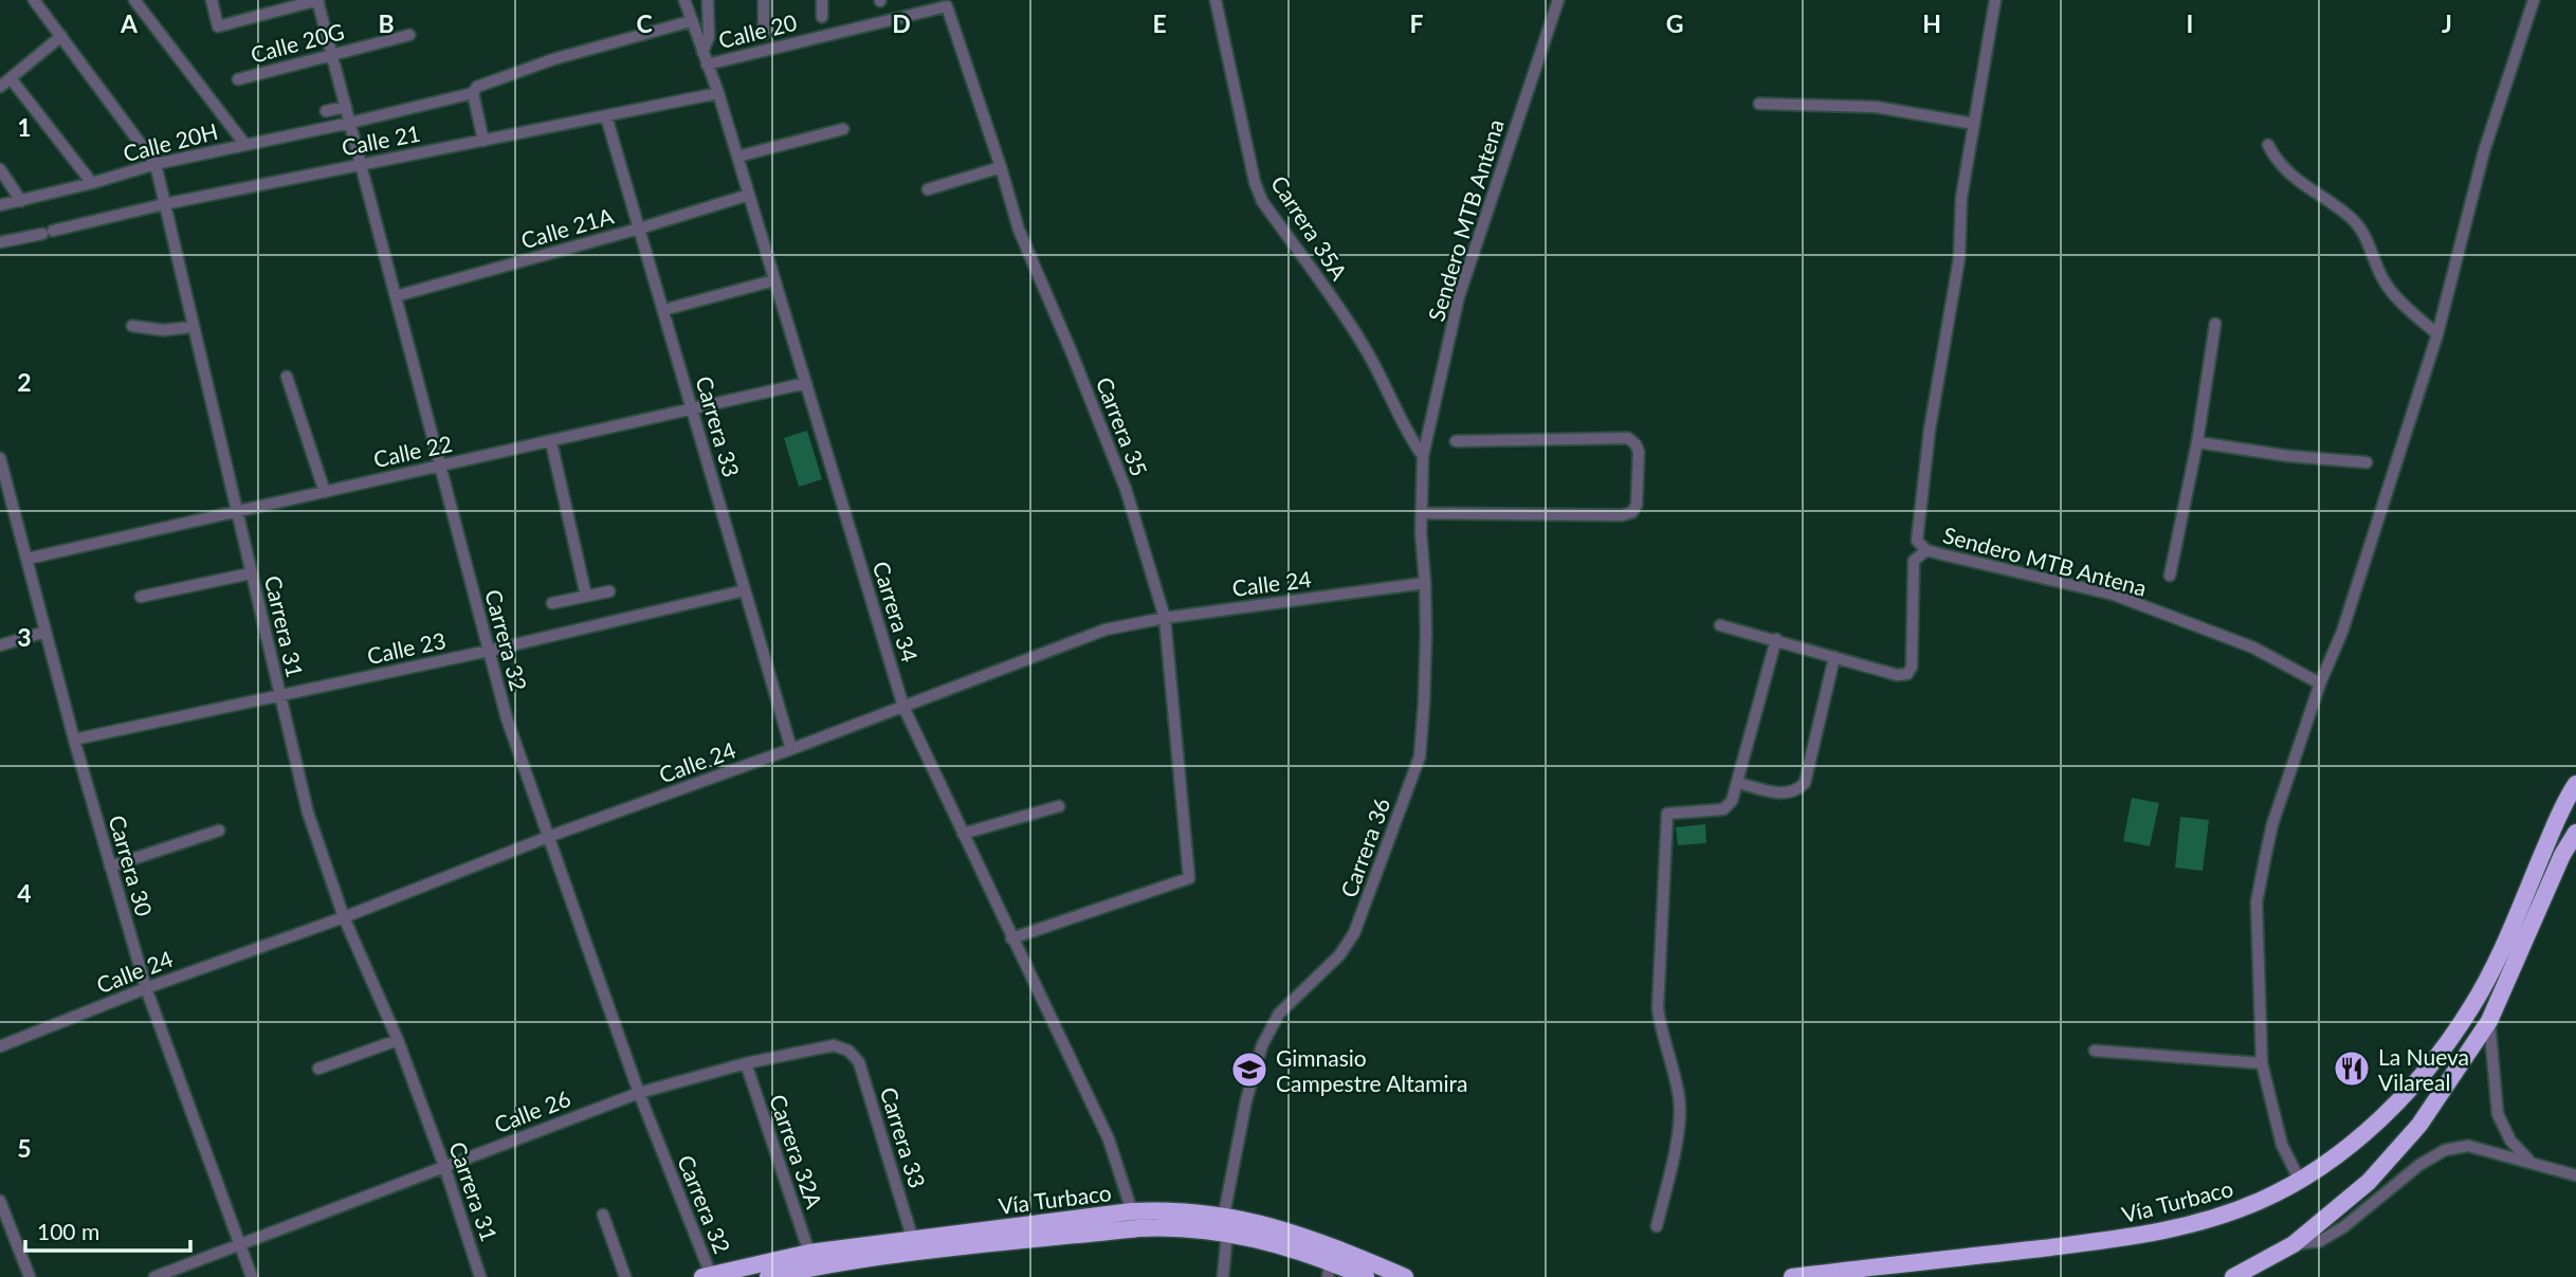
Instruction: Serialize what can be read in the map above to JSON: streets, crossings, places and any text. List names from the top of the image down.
{
  "streets": {
    "highway": ["Vía Turbaco"],
    "street": [
      "Calle 20",
      "Calle 20G",
      "Calle 21",
      "Calle 20H",
      "Sendero MTB Antena",
      "Calle 21A",
      "Carrera 35A",
      "Carrera 33",
      "Carrera 35",
      "Calle 22",
      "Calle 24",
      "Carrera 34",
      "Carrera 31",
      "Carrera 32",
      "Calle 23",
      "Carrera 36",
      "Carrera 30",
      "Calle 26",
      "Carrera 32A"
    ]
  },
  "crossings": [
    ["Calle 20", "Carrera 35"],
    ["Calle 20", "Carrera 34"],
    ["Calle 20G", "Carrera 32"],
    ["Calle 21", "Carrera 33"],
    ["Calle 21", "Carrera 34"],
    ["Calle 21", "Carrera 31"],
    ["Calle 21", "Carrera 32"],
    ["Calle 20H", "Carrera 34"],
    ["Calle 20H", "Carrera 31"],
    ["Calle 20H", "Carrera 32"],
    ["Sendero MTB Antena", "Carrera 35A"],
    ["Sendero MTB Antena", "Carrera 36"],
    ["Calle 21A", "Carrera 33"],
    ["Calle 21A", "Carrera 34"],
    ["Calle 21A", "Carrera 32"],
    ["Carrera 35A", "Carrera 36"],
    ["Carrera 33", "Calle 22"],
    ["Carrera 33", "Calle 24"],
    ["Carrera 33", "Calle 23"],
    ["Carrera 33", "Calle 26"],
    ["Carrera 33", "Vía Turbaco"],
    ["Carrera 35", "Calle 24"],
    ["Carrera 35", "Carrera 34"],
    ["Calle 22", "Carrera 34"],
    ["Calle 22", "Carrera 31"],
    ["Calle 22", "Carrera 32"],
    ["Calle 22", "Carrera 30"],
    ["Calle 24", "Carrera 34"],
    ["Calle 24", "Carrera 31"],
    ["Calle 24", "Carrera 32"],
    ["Calle 24", "Carrera 36"],
    ["Calle 24", "Carrera 30"],
    ["Carrera 34", "Vía Turbaco"],
    ["Carrera 31", "Calle 23"],
    ["Carrera 31", "Calle 26"],
    ["Carrera 32", "Calle 23"],
    ["Carrera 32", "Calle 26"],
    ["Carrera 32", "Vía Turbaco"],
    ["Calle 23", "Carrera 30"],
    ["Carrera 36", "Vía Turbaco"],
    ["Carrera 30", "Calle 26"],
    ["Calle 26", "Carrera 32A"],
    ["Carrera 32A", "Vía Turbaco"]
  ],
  "places": {
    "restaurant": ["La Nueva Vilareal"],
    "school or university": ["Gimnasio Campestre Altamira"]
  },
  "scale_bar": "100 m",
  "grid": {
    "columns": [
      "A",
      "B",
      "C",
      "D",
      "E",
      "F",
      "G",
      "H",
      "I",
      "J"
    ],
    "rows": [
      "1",
      "2",
      "3",
      "4",
      "5"
    ]
  }
}
